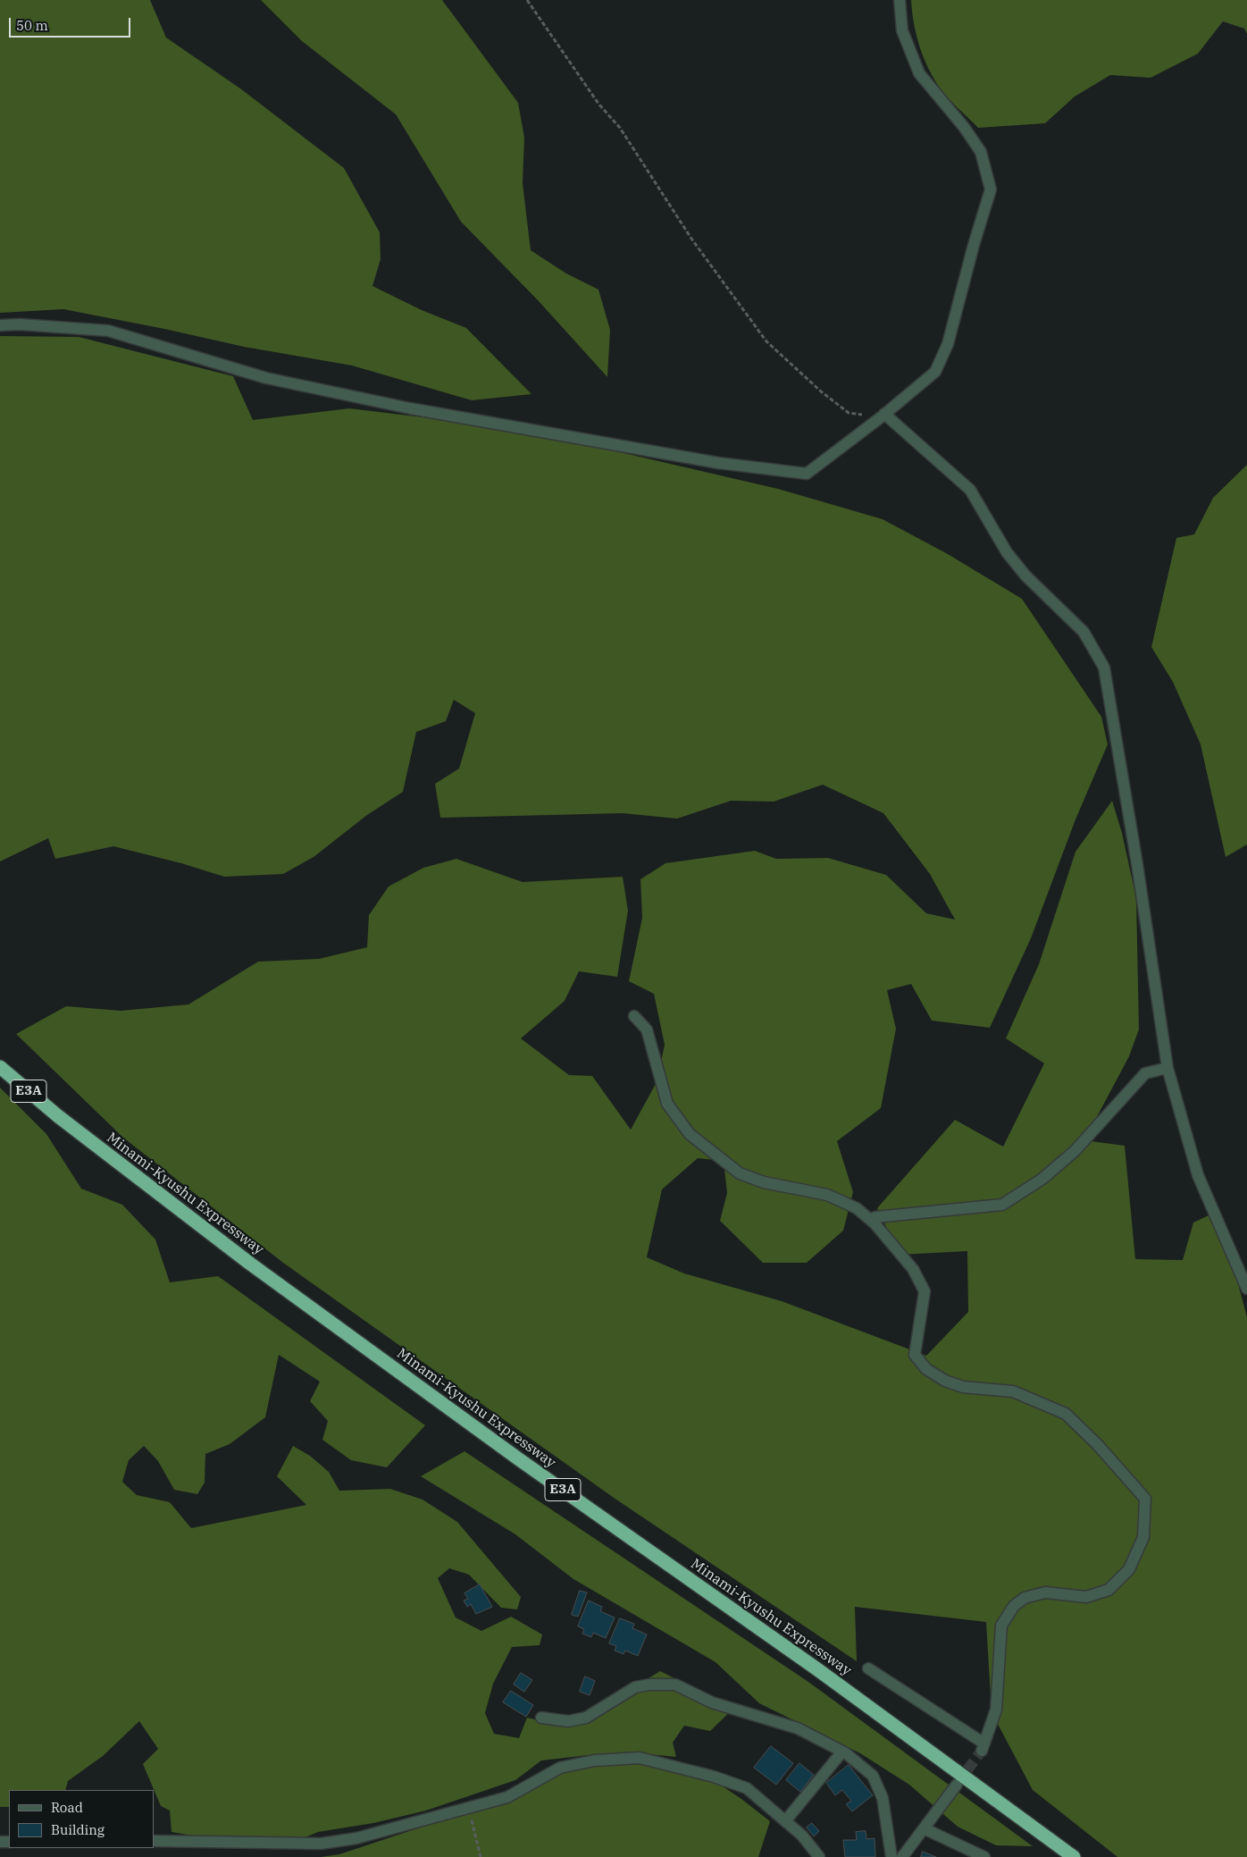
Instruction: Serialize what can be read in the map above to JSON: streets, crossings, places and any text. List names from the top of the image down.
{
  "streets": {
    "highway": ["E3A", "Minami-Kyushu Expressway"]
  },
  "legend": ["Road", "Building"],
  "scale_bar": "50 m"
}
